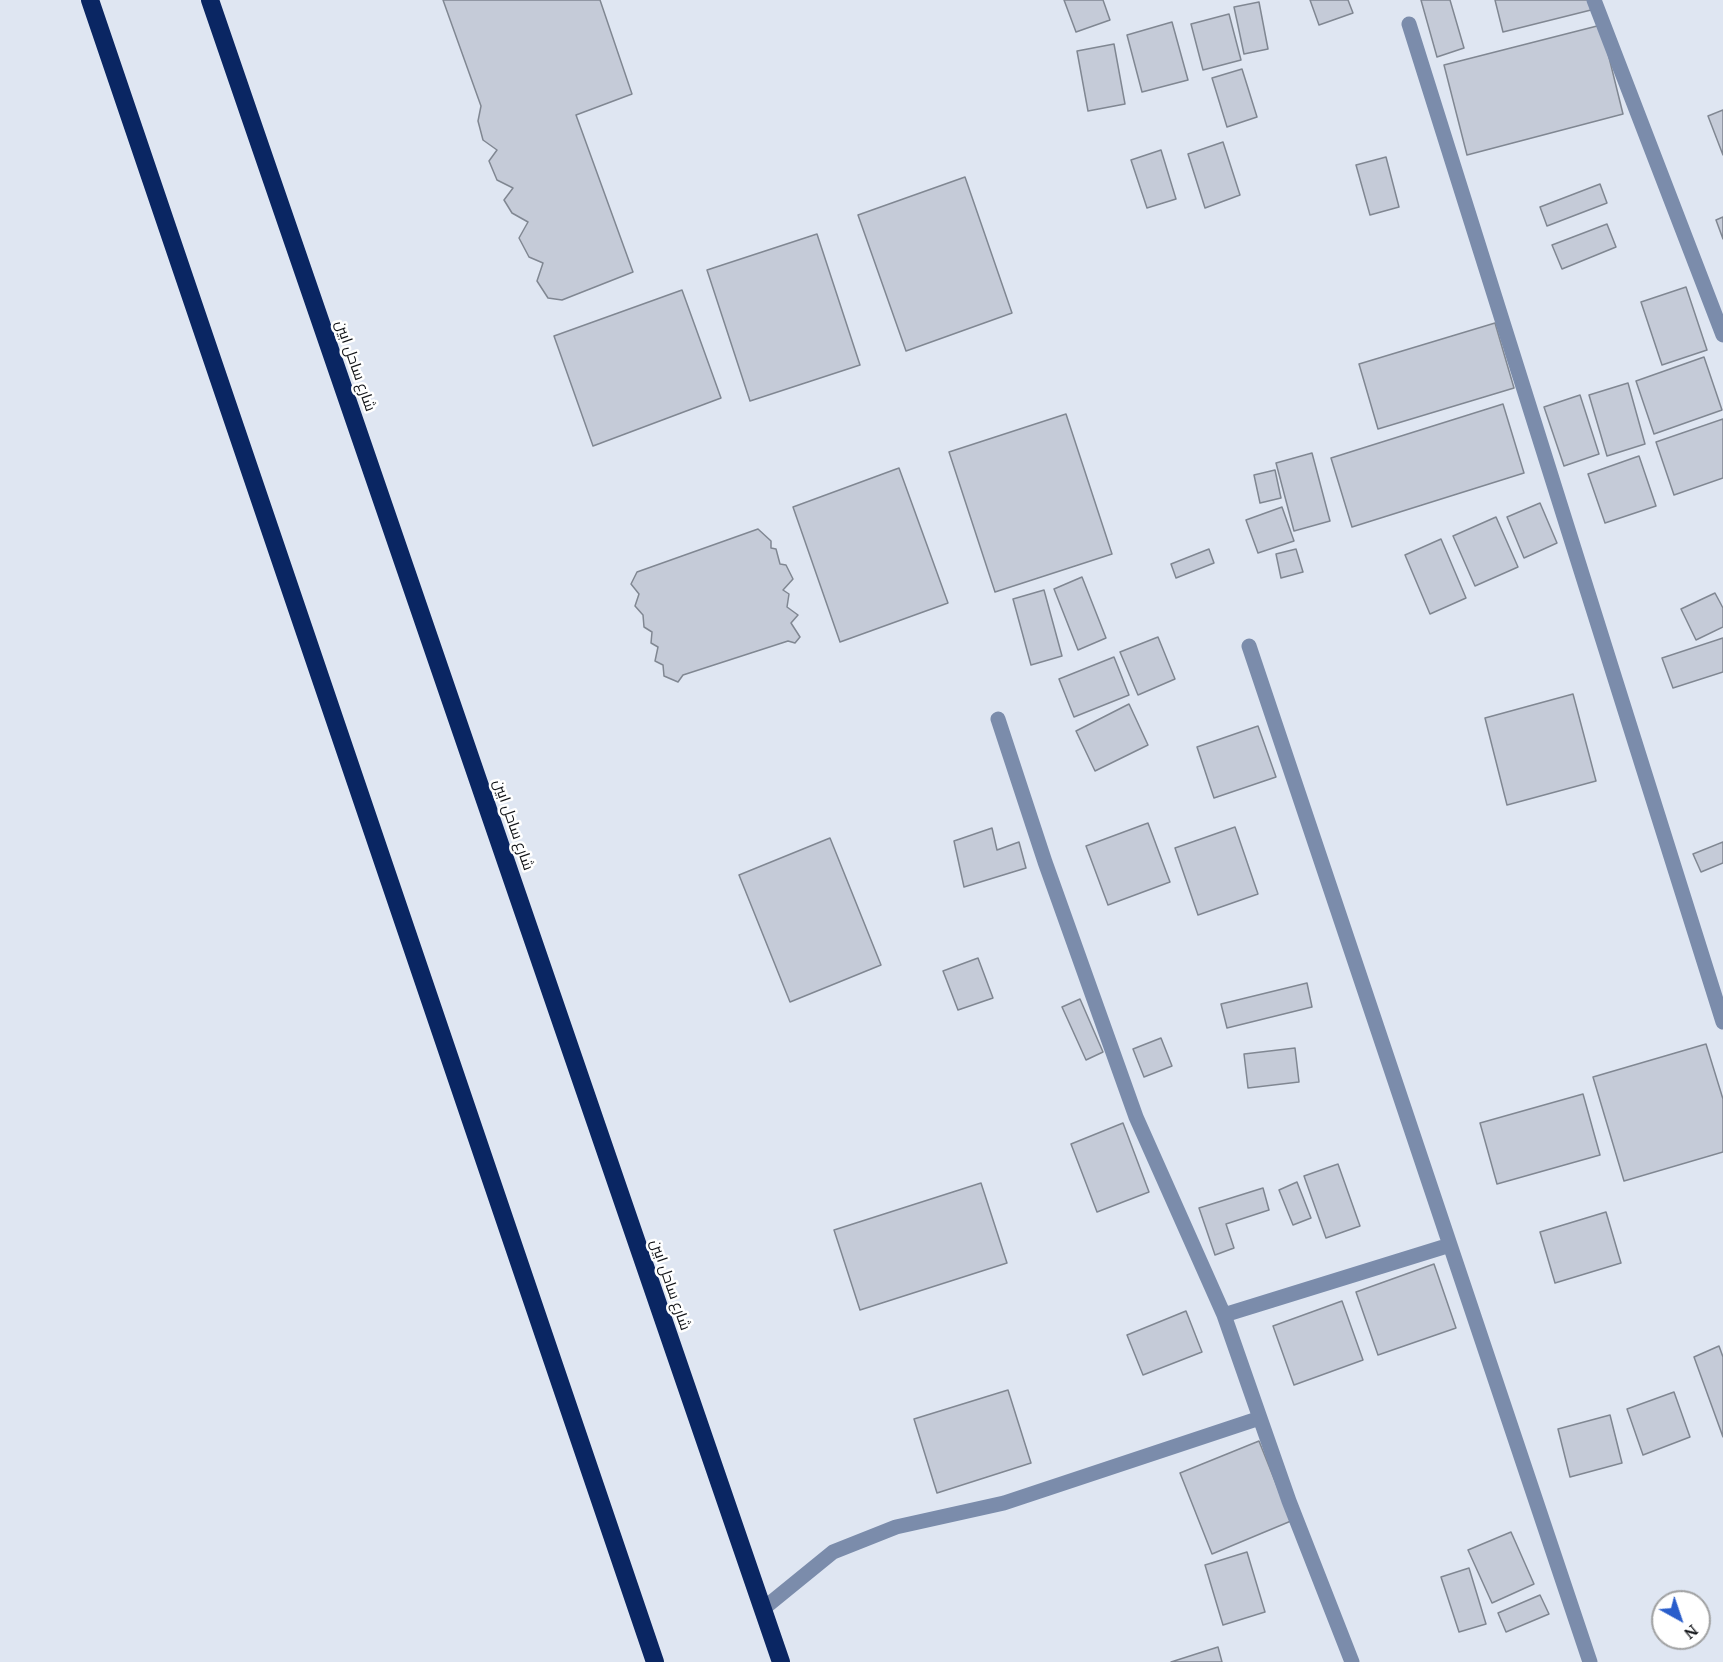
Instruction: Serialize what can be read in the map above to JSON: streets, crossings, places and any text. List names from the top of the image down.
{
  "streets": {
    "highway": ["شارع ساحل ابين"]
  },
  "north": "bottom right"
}
